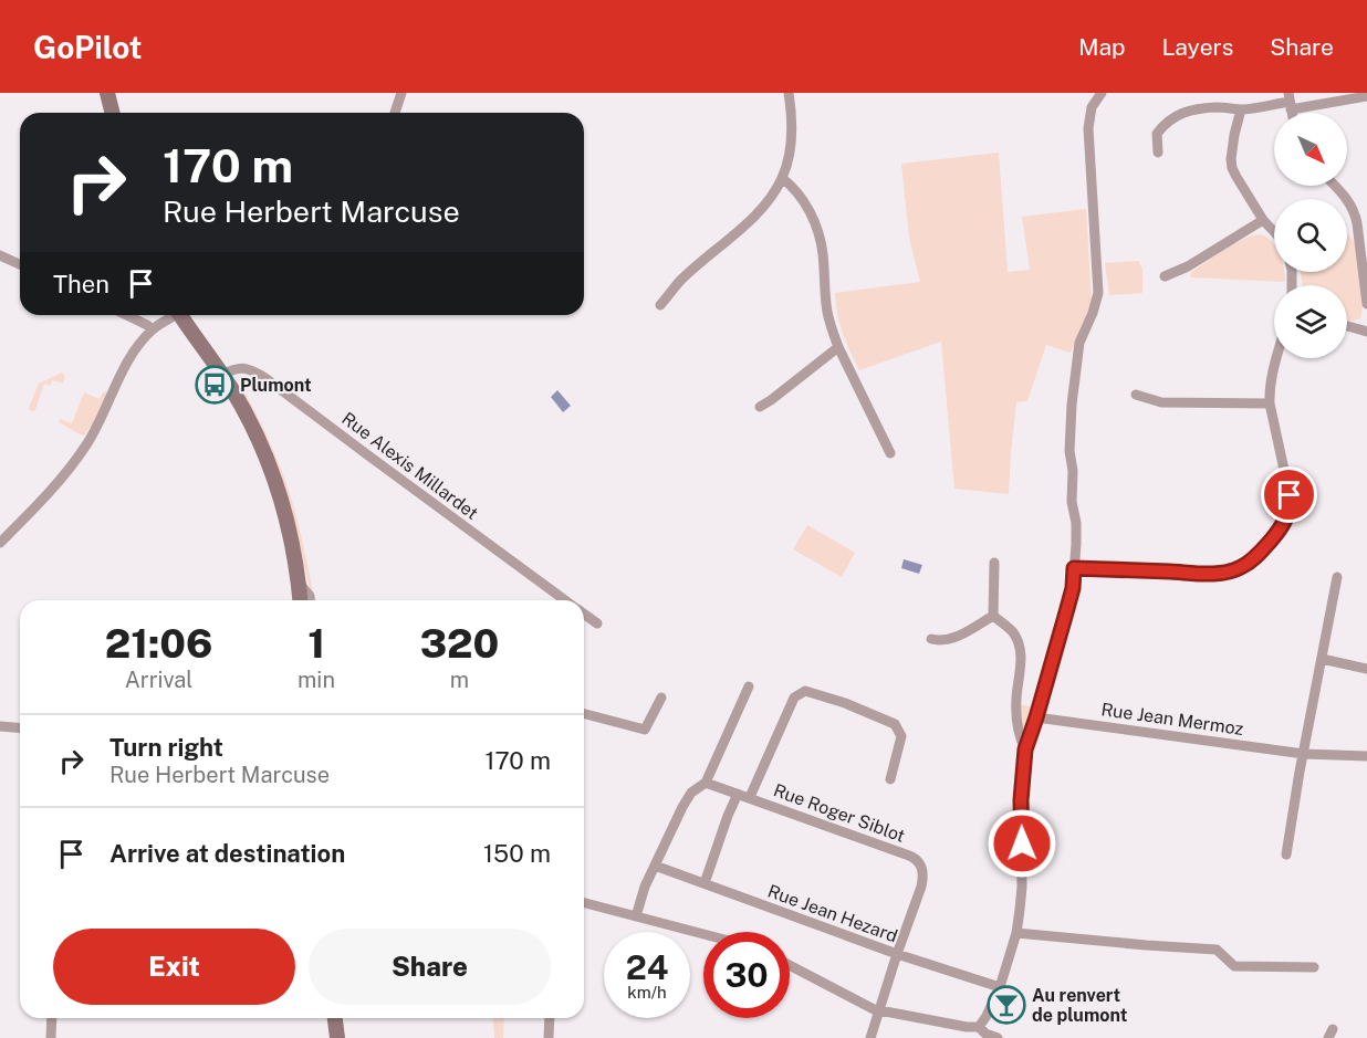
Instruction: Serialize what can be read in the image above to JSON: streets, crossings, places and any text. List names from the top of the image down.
{
  "streets": {
    "street": [
      "Rue Alexis Millardet",
      "Rue Jean Mermoz",
      "Rue Roger Siblot",
      "Rue Jean Hezard"
    ]
  },
  "crossings": [
    ["Rue Roger Siblot", "Rue Jean Hezard"]
  ],
  "places": {
    "bus stop": ["Plumont"],
    "bar": ["Au renvert de plumont"]
  },
  "north": "bottom right",
  "page": {
    "header": "GoPilot",
    "nav": ["Map", "Layers", "Share"],
    "turn": ["170 m", "Rue Herbert Marcuse"],
    "then": "Then",
    "eta": [
      "21:06",
      "Arrival",
      "1",
      "min",
      "320",
      "m"
    ],
    "list": [
      {
        "name": "Turn right",
        "note": "Rue Herbert Marcuse",
        "value": "170 m"
      },
      {
        "name": "Arrive at destination",
        "value": "150 m"
      }
    ],
    "buttons": ["Exit", "Share"],
    "speed": "24 km/h",
    "limit": "30"
  }
}
